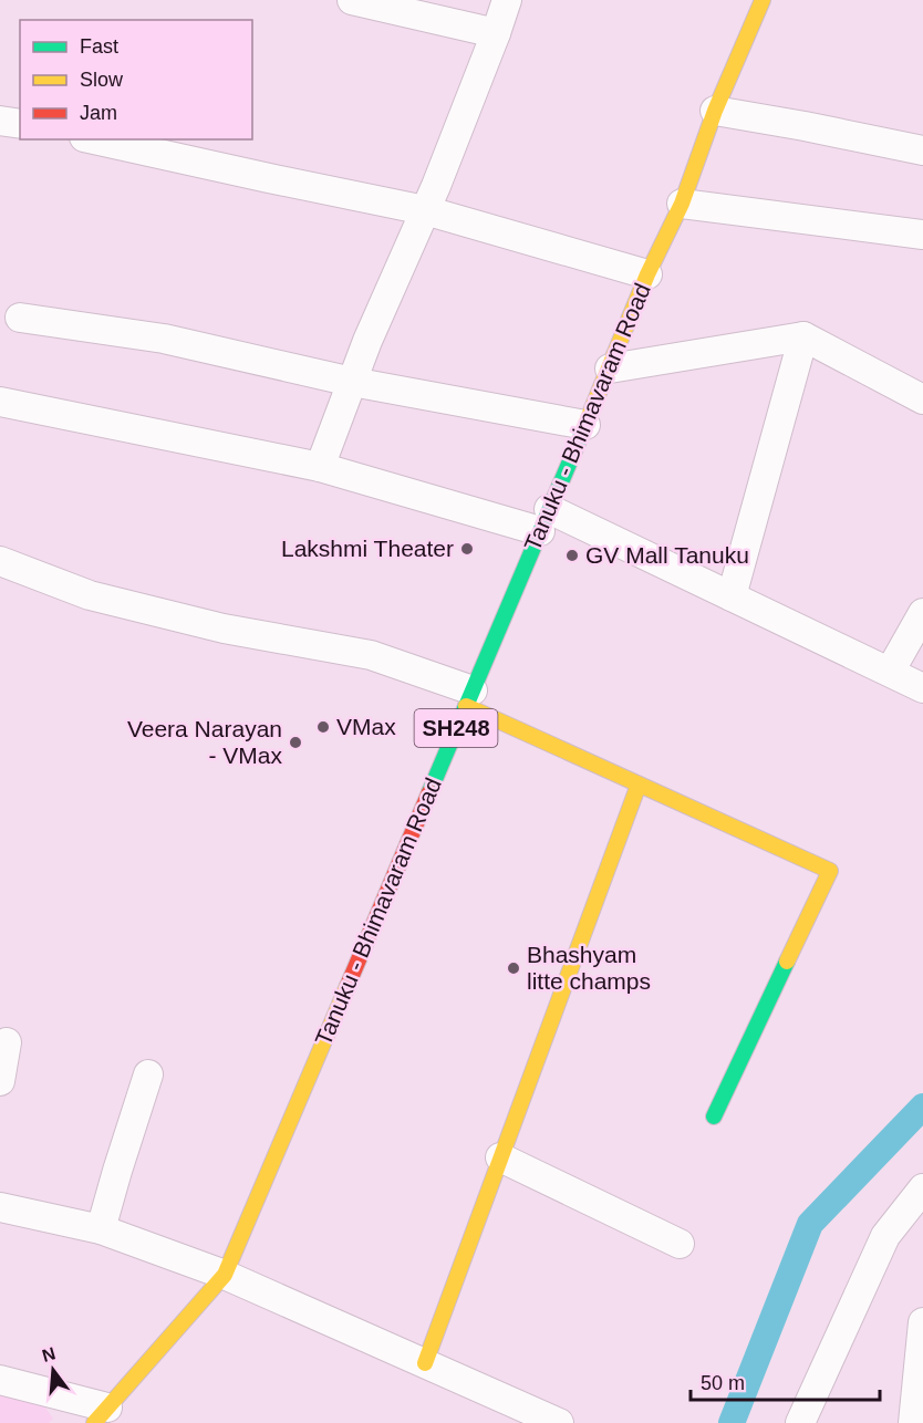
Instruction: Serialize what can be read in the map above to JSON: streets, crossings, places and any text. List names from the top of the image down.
{
  "streets": {
    "main road": ["Tanuku - Bhimavaram Road", "SH248"]
  },
  "places": [
    "Lakshmi Theater",
    "GV Mall Tanuku",
    "VMax",
    "Veera Narayan - VMax",
    "Bhashyam litte champs"
  ],
  "legend": ["Fast", "Slow", "Jam"],
  "scale_bar": "50 m",
  "north": "top"
}
